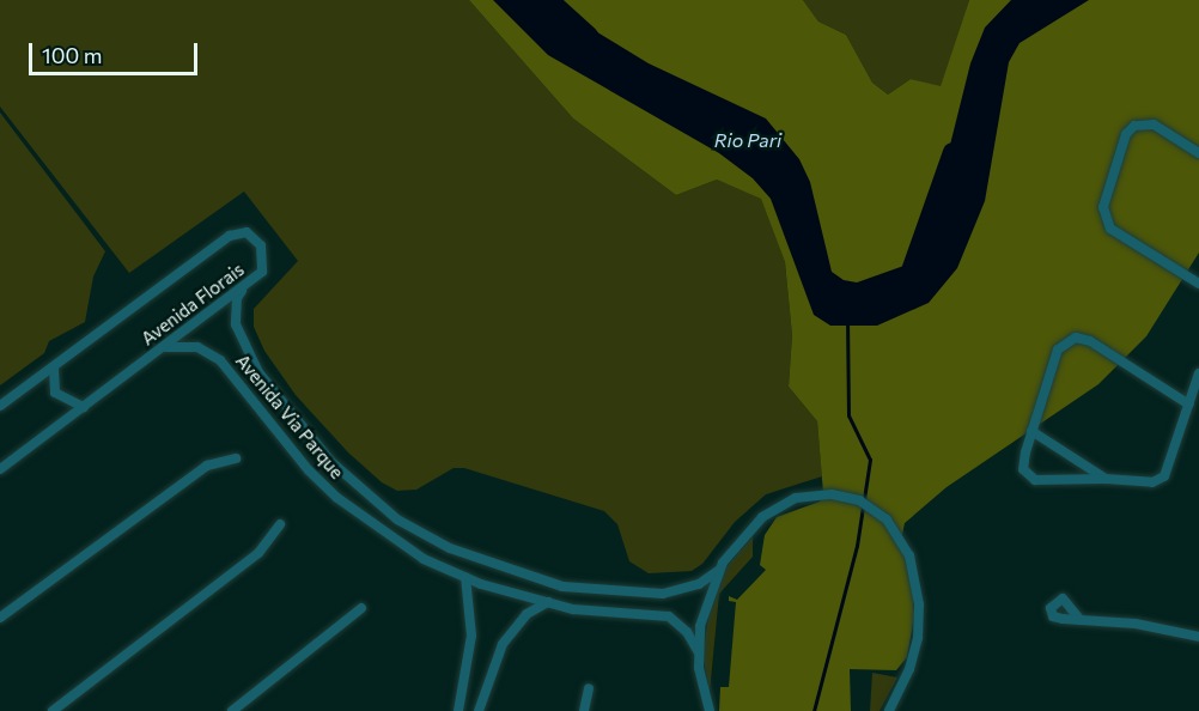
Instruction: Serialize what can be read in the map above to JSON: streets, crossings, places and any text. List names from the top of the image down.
{
  "streets": {
    "street": ["Avenida Florais", "Avenida Via Parque"]
  },
  "crossings": [
    ["Avenida Florais", "Avenida Via Parque"]
  ],
  "water": ["Rio Pari"],
  "scale_bar": "100 m"
}
